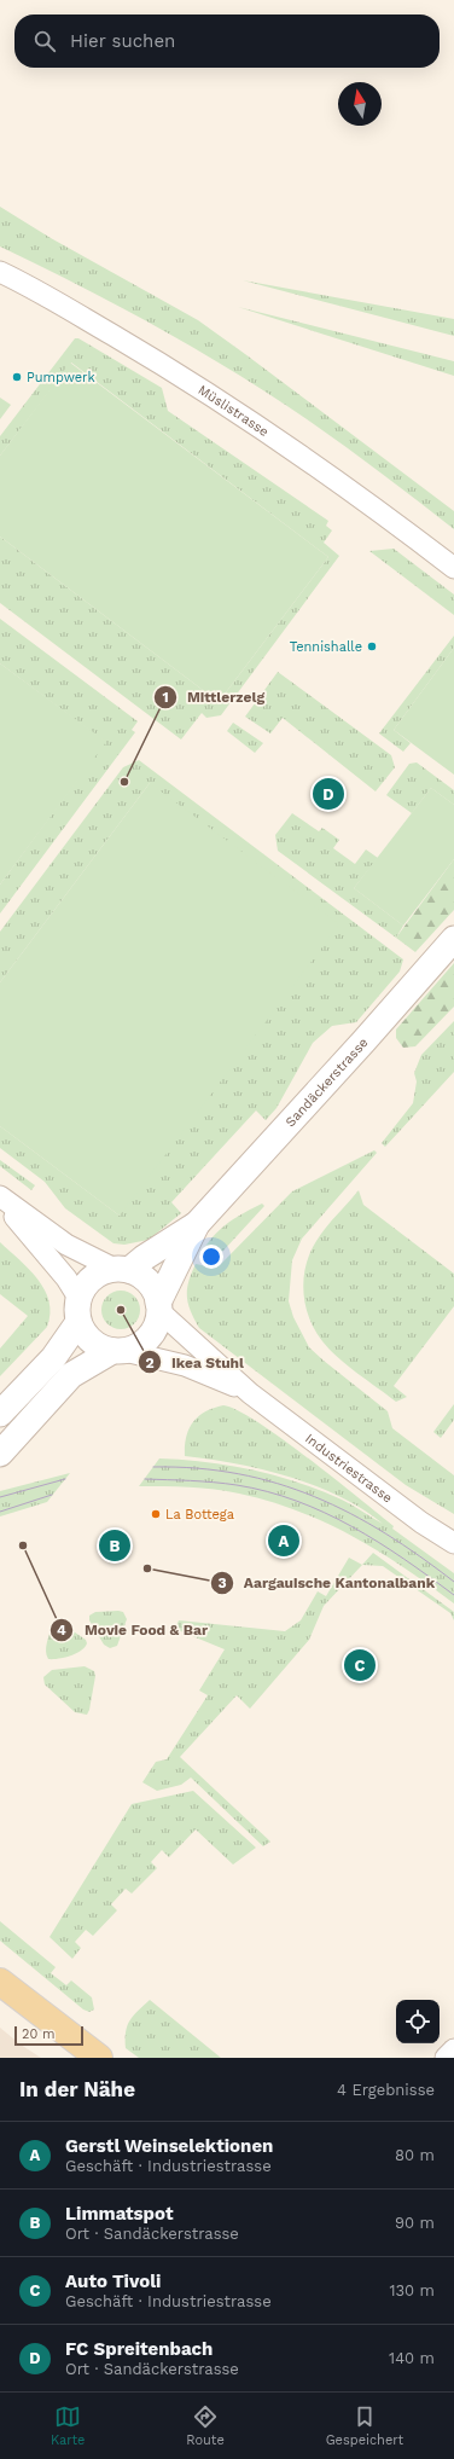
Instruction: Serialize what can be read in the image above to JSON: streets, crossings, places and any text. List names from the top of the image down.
{
  "streets": {
    "street": ["Müslistrasse", "Sandäckerstrasse", "Industriestrasse"]
  },
  "crossings": [
    ["Sandäckerstrasse", "Industriestrasse"]
  ],
  "places": [
    "Pumpwerk",
    "Tennishalle",
    "Mittlerzelg",
    "Ikea Stuhl",
    "La Bottega",
    "Movie Food & Bar",
    "Aargauische Kantonalbank"
  ],
  "scale_bar": "20 m",
  "north": "top",
  "page": {
    "search": "Hier suchen",
    "pins": [
      "D",
      "A",
      "B",
      "C"
    ],
    "scale": "20 m",
    "heading": ["In der Nähe", "4 Ergebnisse"],
    "list": [
      {
        "mark": "A",
        "name": "Gerstl Weinselektionen",
        "note": "Geschäft · Industriestrasse",
        "value": "80 m"
      },
      {
        "mark": "B",
        "name": "Limmatspot",
        "note": "Ort · Sandäckerstrasse",
        "value": "90 m"
      },
      {
        "mark": "C",
        "name": "Auto Tivoli",
        "note": "Geschäft · Industriestrasse",
        "value": "130 m"
      },
      {
        "mark": "D",
        "name": "FC Spreitenbach",
        "note": "Ort · Sandäckerstrasse",
        "value": "140 m"
      }
    ],
    "nav": ["Karte", "Route", "Gespeichert"]
  }
}
